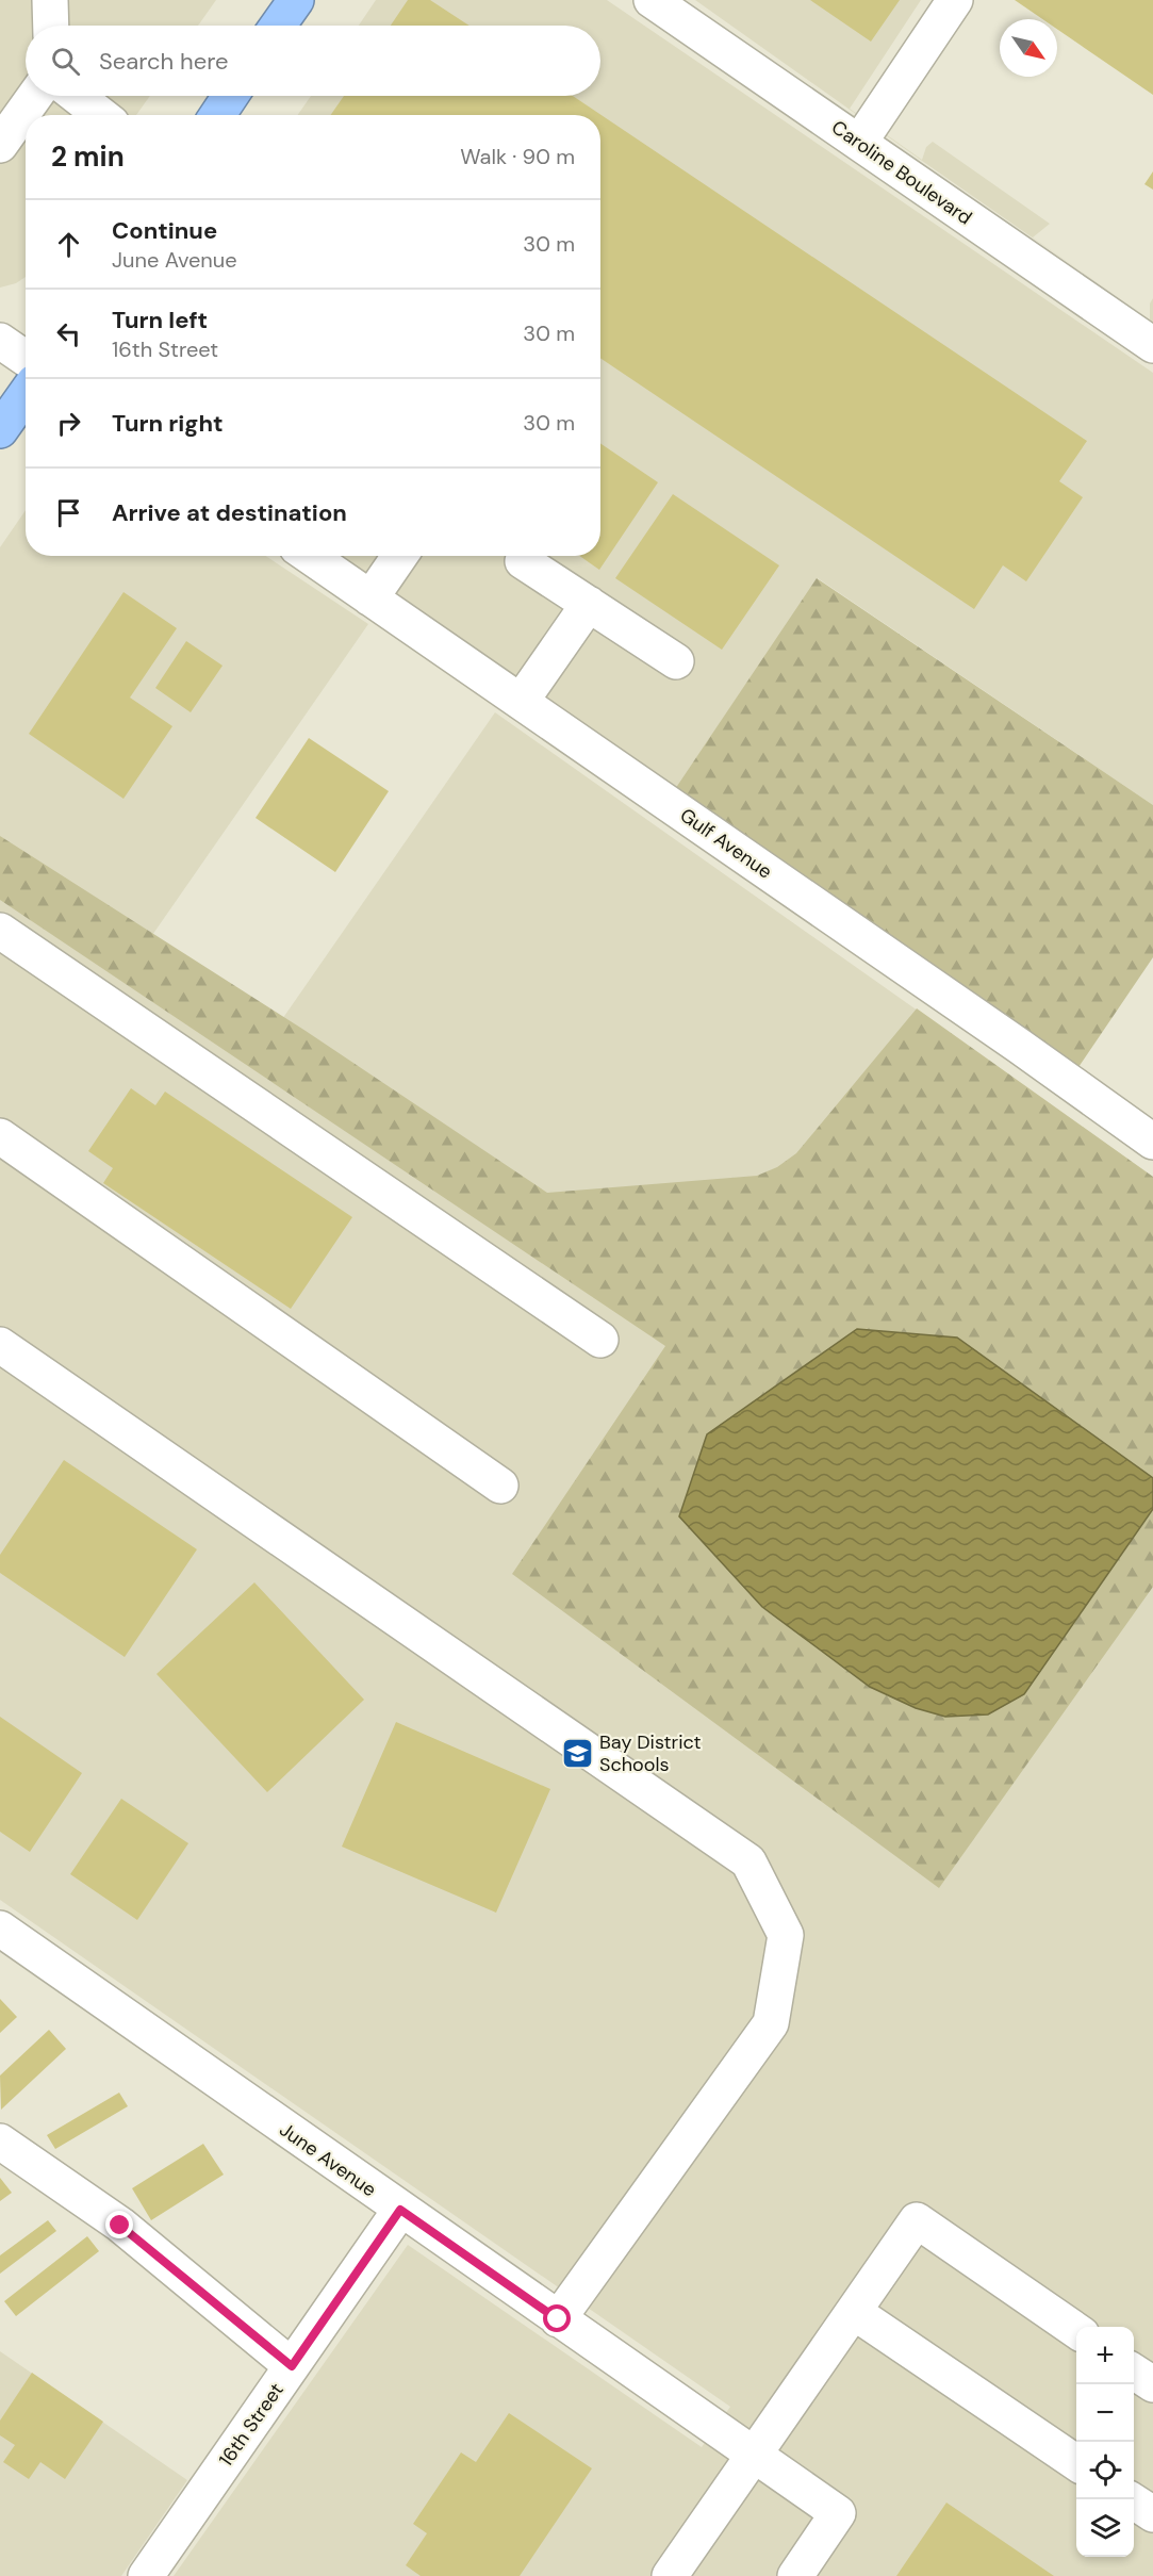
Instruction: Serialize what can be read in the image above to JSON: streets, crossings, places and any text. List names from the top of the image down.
{
  "streets": {
    "street": [
      "Caroline Boulevard",
      "Gulf Avenue",
      "June Avenue",
      "16th Street"
    ]
  },
  "crossings": [
    ["June Avenue", "16th Street"]
  ],
  "places": {
    "school or university": ["Bay District Schools"]
  },
  "north": "bottom right",
  "page": {
    "search": "Search here",
    "heading": ["2 min", "Walk · 90 m"],
    "list": [
      ["Continue", "June Avenue", "30 m"],
      ["Turn left", "16th Street", "30 m"],
      ["Turn right", "30 m"],
      "Arrive at destination"
    ],
    "map_buttons": ["+", "−"]
  }
}
